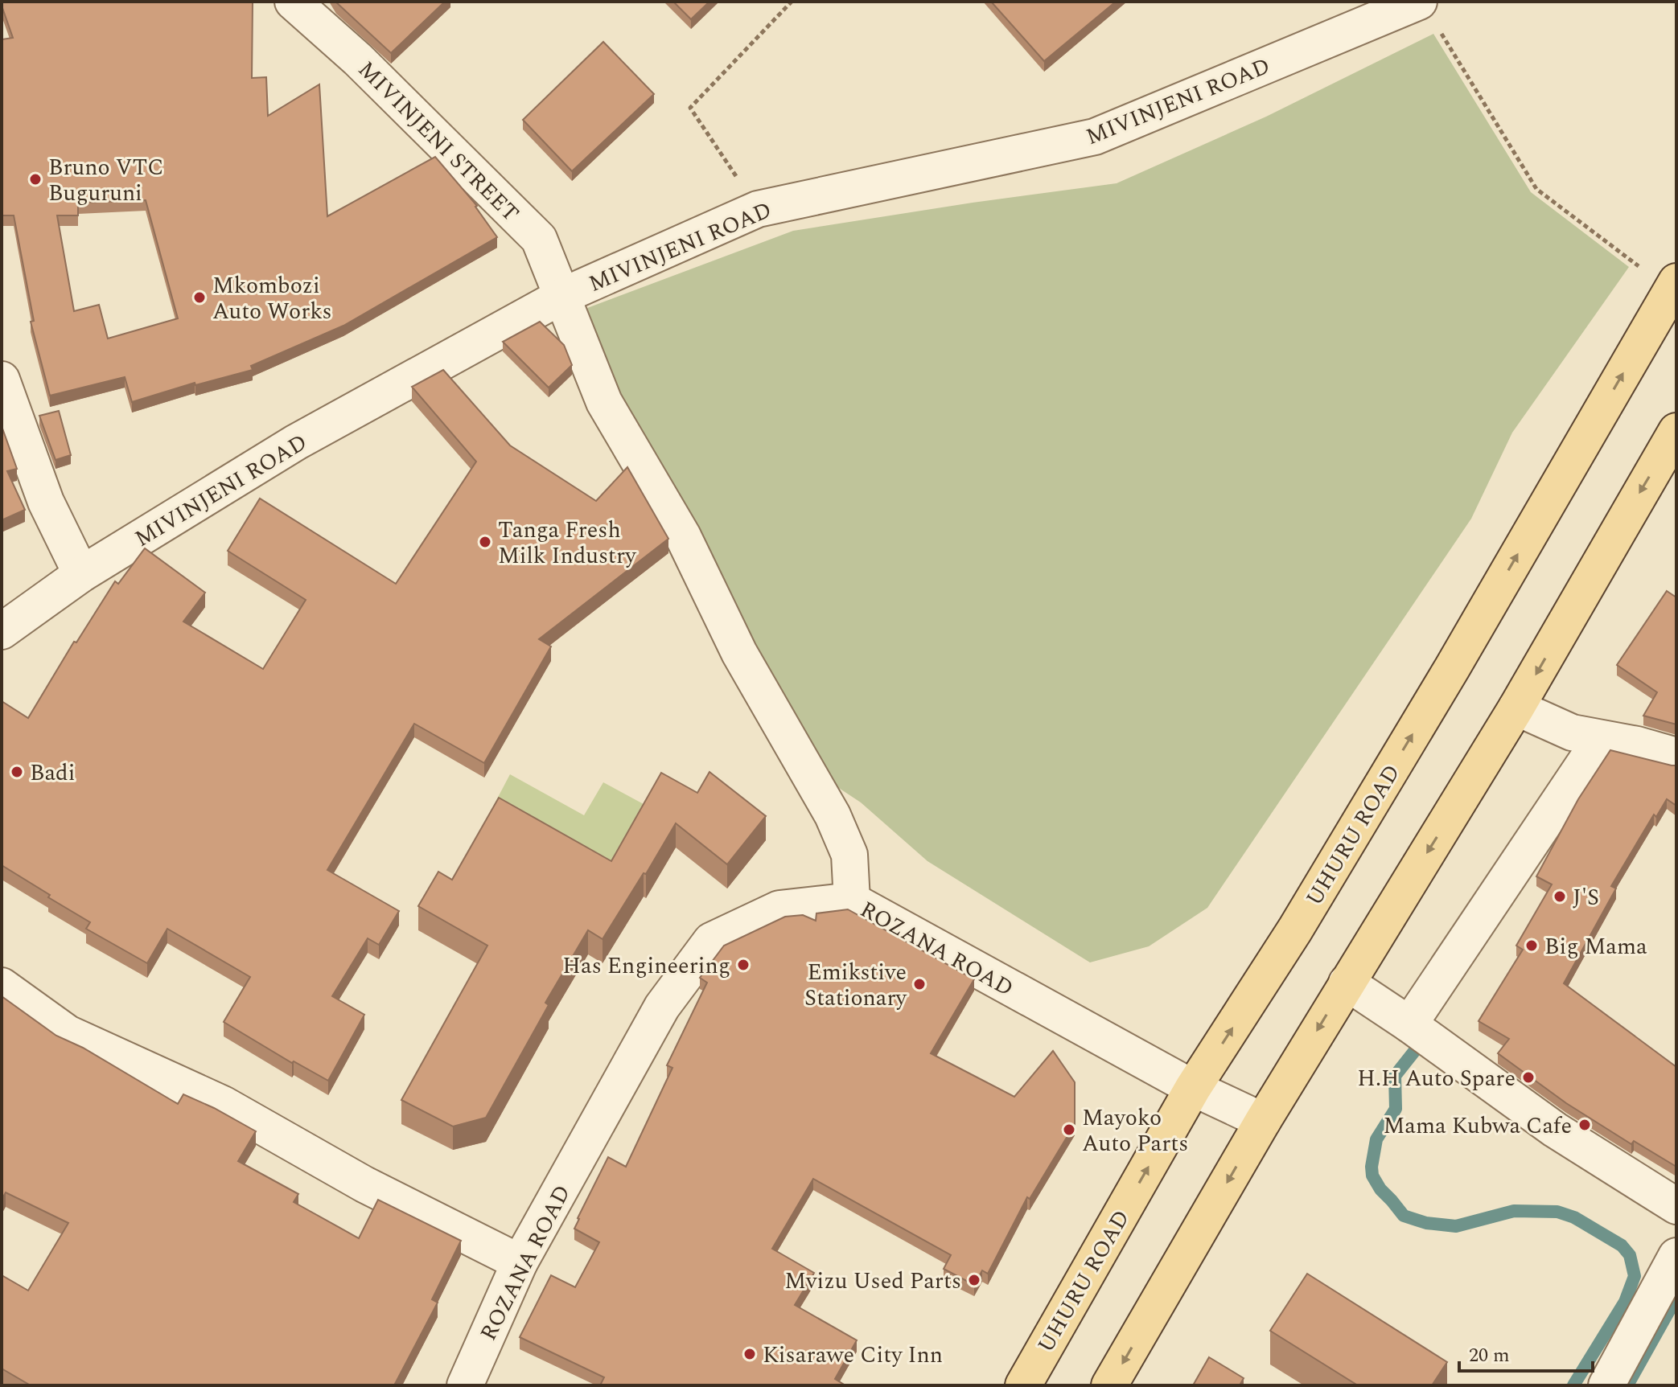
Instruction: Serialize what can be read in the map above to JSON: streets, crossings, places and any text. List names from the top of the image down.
{
  "streets": {
    "main road": ["UHURU ROAD"],
    "street": ["MIVINJENI ROAD", "MIVINJENI STREET", "ROZANA ROAD"]
  },
  "crossings": [
    ["MIVINJENI ROAD", "MIVINJENI STREET"],
    ["MIVINJENI STREET", "ROZANA ROAD"],
    ["UHURU ROAD", "ROZANA ROAD"]
  ],
  "places": [
    "Bruno VTC Buguruni",
    "Mkombozi Auto Works",
    "Tanga Fresh Milk Industry",
    "Badi",
    "J'S",
    "Big Mama",
    "Has Engineering",
    "Emikstive Stationary",
    "H.H Auto Spare",
    "Mama Kubwa Cafe",
    "Mayoko Auto Parts",
    "Mvizu Used Parts",
    "Kisarawe City Inn"
  ],
  "scale_bar": "20 m"
}
